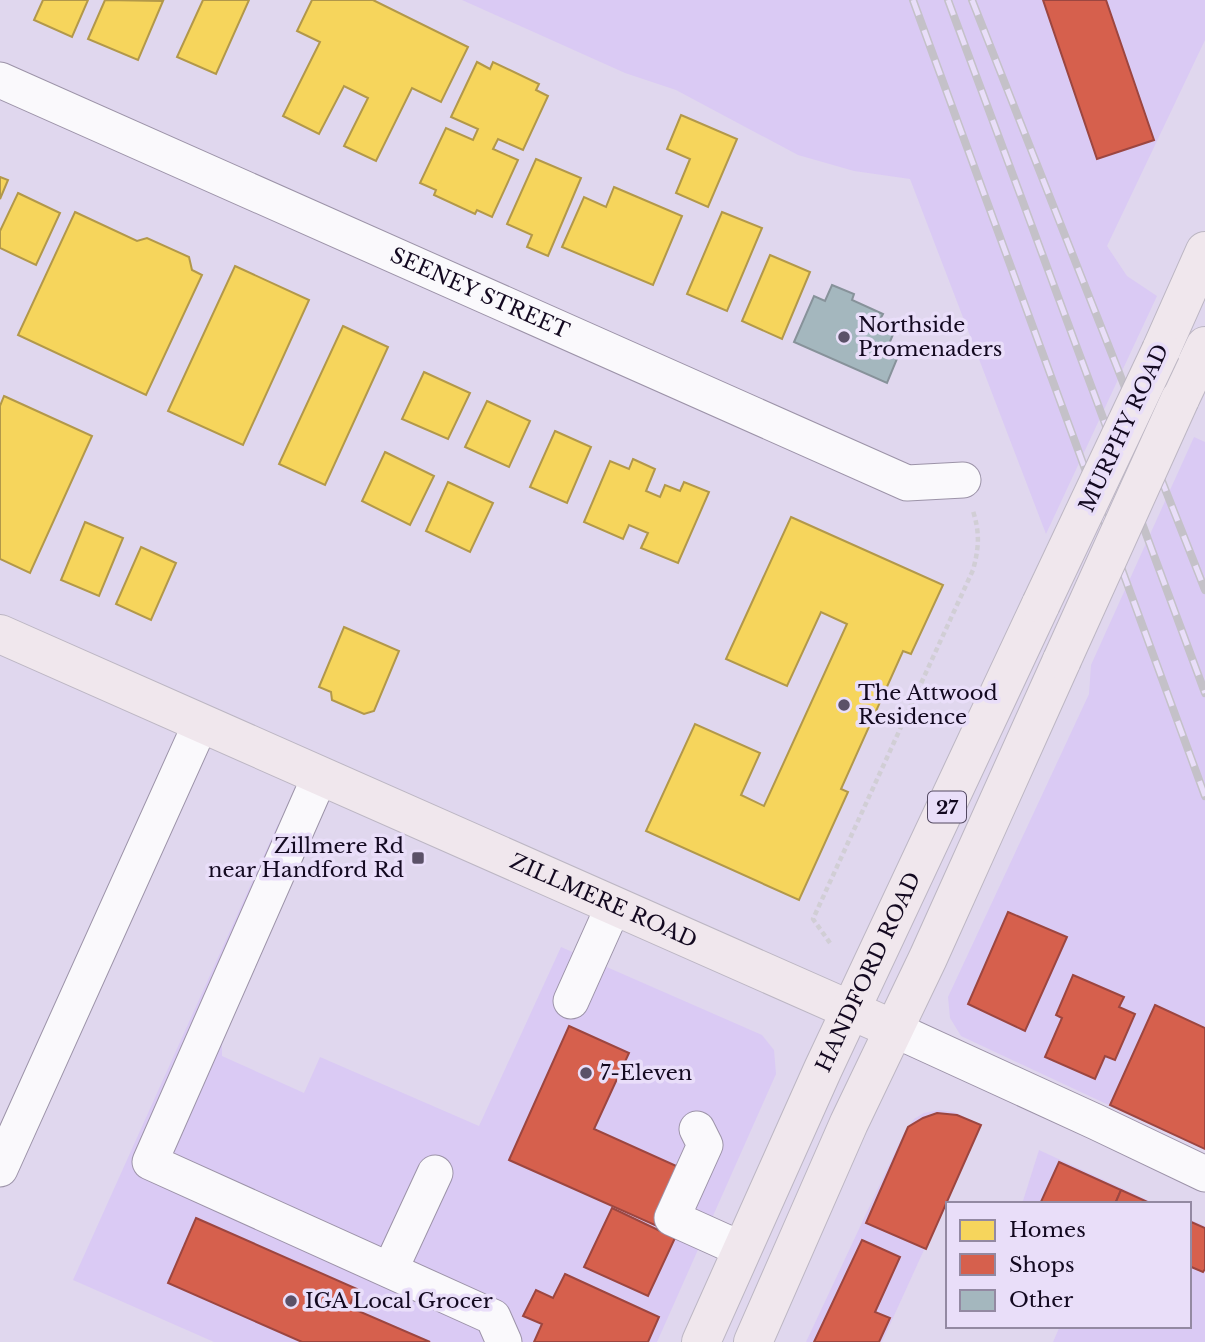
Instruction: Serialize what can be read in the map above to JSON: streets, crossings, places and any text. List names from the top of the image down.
{
  "streets": {
    "main road": [
      "MURPHY ROAD",
      "27",
      "ZILLMERE ROAD",
      "HANDFORD ROAD"
    ],
    "street": ["SEENEY STREET"]
  },
  "crossings": [
    ["MURPHY ROAD", "27"],
    ["MURPHY ROAD", "ZILLMERE ROAD"],
    ["MURPHY ROAD", "HANDFORD ROAD"],
    ["27", "ZILLMERE ROAD"],
    ["ZILLMERE ROAD", "HANDFORD ROAD"]
  ],
  "places": {
    "other": [
      "Northside Promenaders",
      "The Attwood Residence",
      "7-Eleven",
      "IGA Local Grocer"
    ],
    "transit": ["Zillmere Rd near Handford Rd"]
  },
  "legend": ["Homes", "Shops", "Other"]
}
